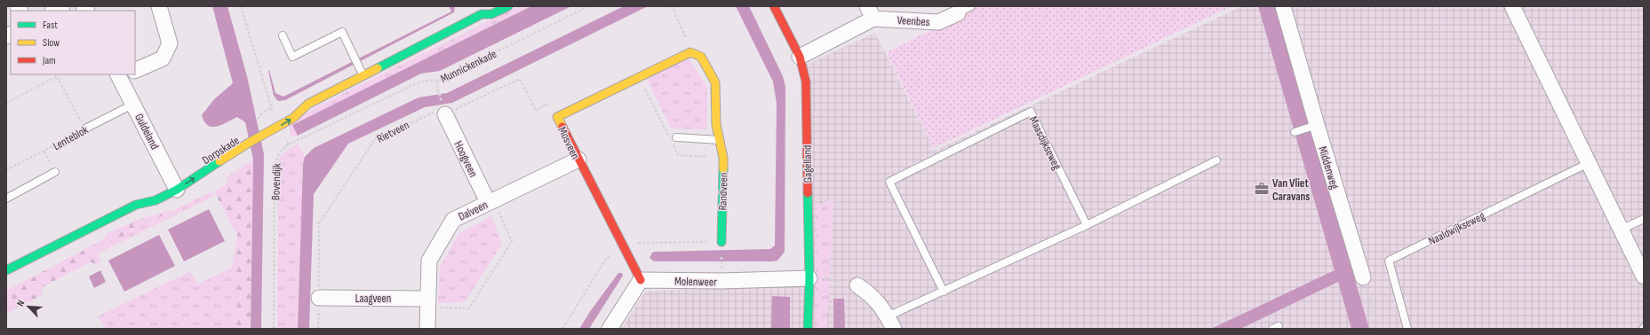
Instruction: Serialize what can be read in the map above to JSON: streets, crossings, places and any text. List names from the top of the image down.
{
  "streets": {
    "street": [
      "Veenbes",
      "Guldeland",
      "Mosveen",
      "Dorpskade",
      "Hoogveen",
      "Gagelland",
      "Middenweg",
      "Randveen",
      "Dalveen",
      "Molenweer",
      "Laagveen"
    ],
    "lane": ["Lenteblok", "Maasdijkseweg", "Naaldwijkseweg"],
    "path": ["Munnickenkade", "Rietveen", "Bovendijk"]
  },
  "crossings": [
    ["Veenbes", "Gagelland"],
    ["Munnickenkade", "Bovendijk"],
    ["Guldeland", "Lenteblok"],
    ["Guldeland", "Dorpskade"],
    ["Rietveen", "Mosveen"],
    ["Rietveen", "Hoogveen"],
    ["Rietveen", "Laagveen"],
    ["Mosveen", "Randveen"],
    ["Mosveen", "Dalveen"],
    ["Mosveen", "Molenweer"],
    ["Hoogveen", "Dalveen"],
    ["Gagelland", "Molenweer"],
    ["Dalveen", "Laagveen"]
  ],
  "places": {
    "office": ["Van Vliet Caravans"]
  },
  "legend": ["Fast", "Slow", "Jam"],
  "north": "top left"
}
